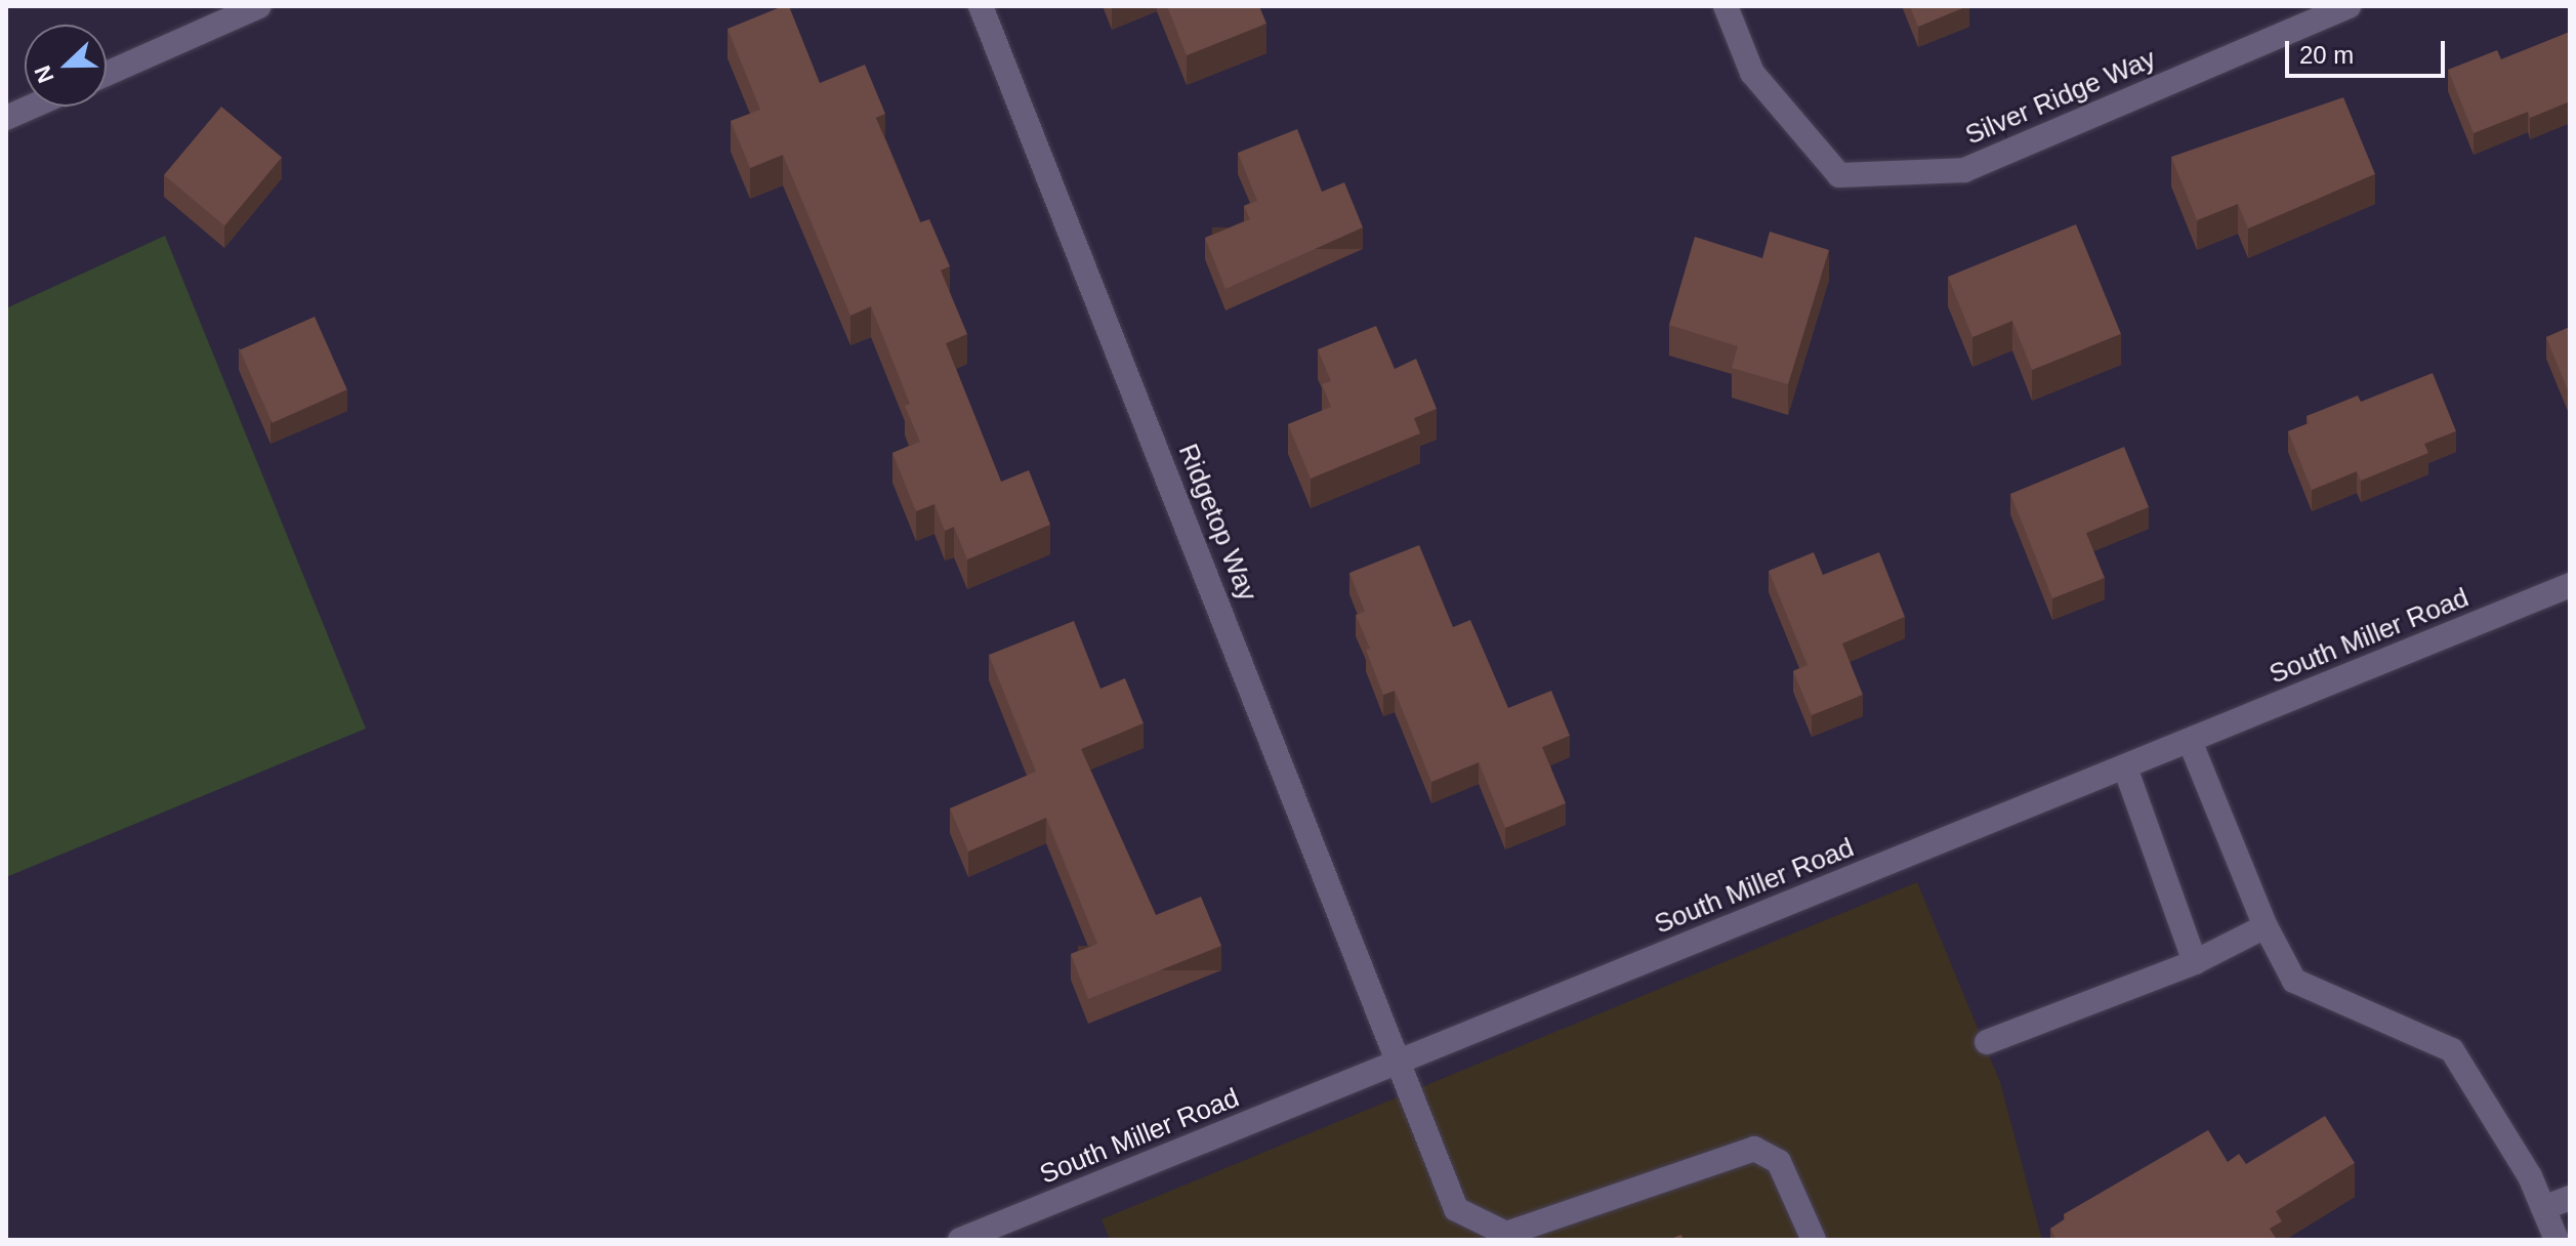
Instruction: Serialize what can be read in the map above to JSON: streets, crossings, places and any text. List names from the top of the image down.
{
  "streets": {
    "street": ["Silver Ridge Way", "Ridgetop Way", "South Miller Road"]
  },
  "crossings": [
    ["Ridgetop Way", "South Miller Road"]
  ],
  "scale_bar": "20 m",
  "north": "left"
}
